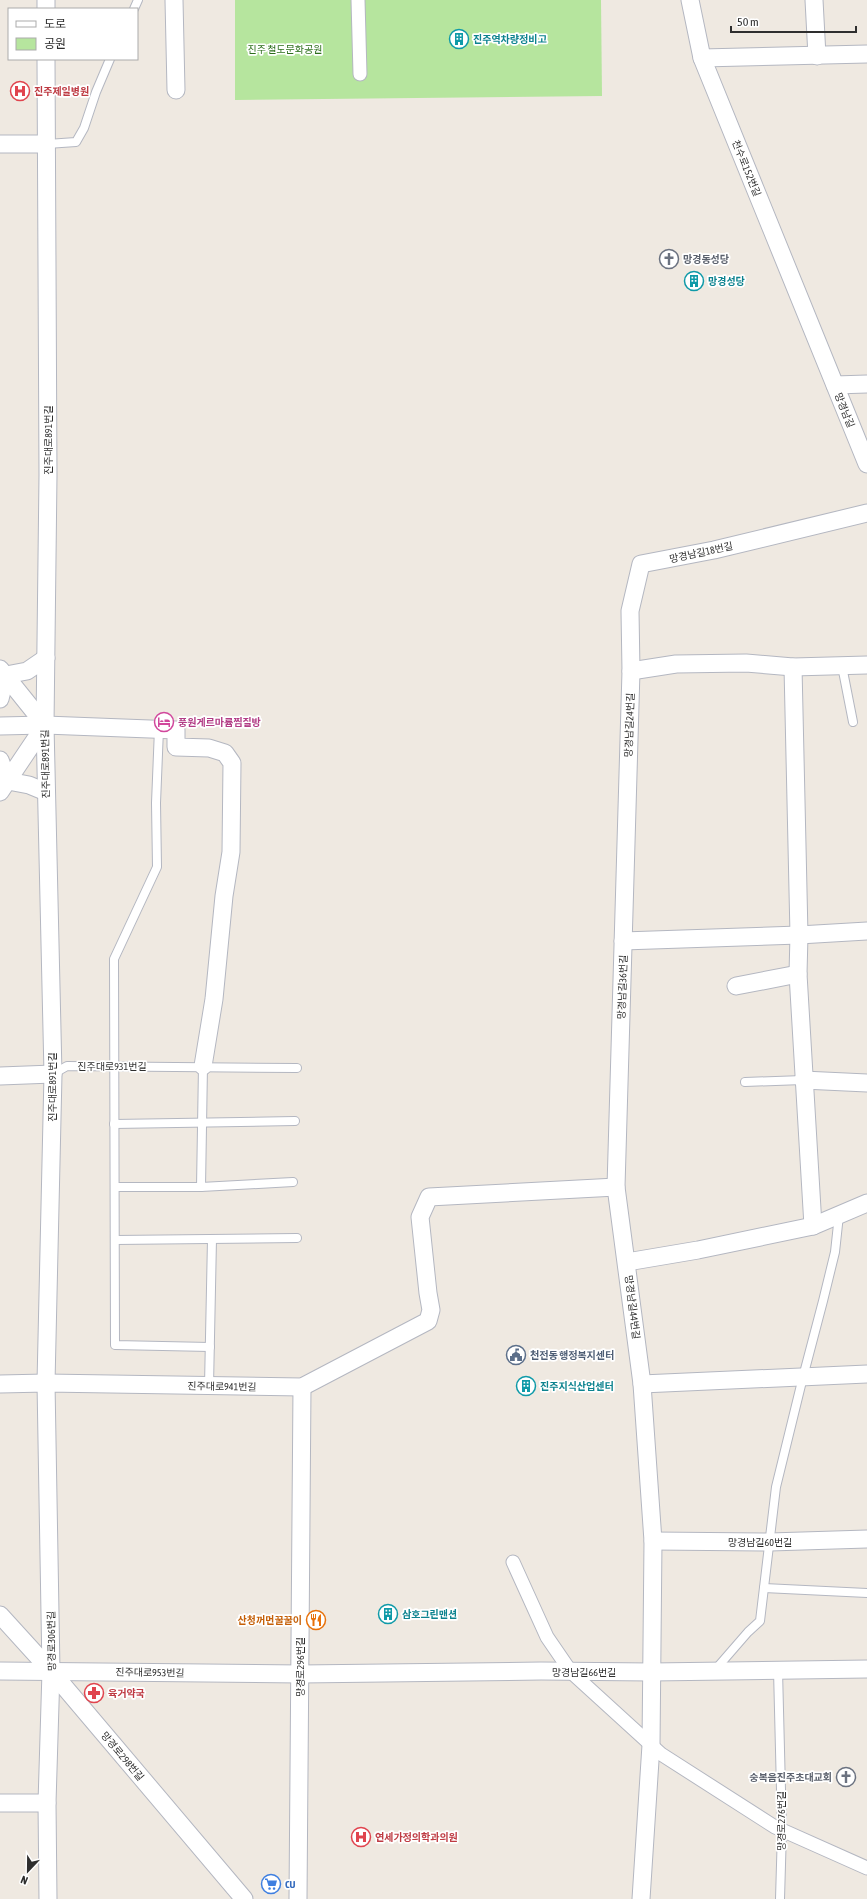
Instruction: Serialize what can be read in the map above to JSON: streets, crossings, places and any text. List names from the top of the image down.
{
  "streets": {
    "street": [
      "천수로152번길",
      "망경남길",
      "진주대로891번길",
      "망경남길18번길",
      "망경남길24번길",
      "망경남길36번길",
      "진주대로931번길",
      "망경남길44번길",
      "진주대로941번길",
      "망경남길60번길",
      "망경로306번길",
      "망경로296번길",
      "진주대로953번길",
      "망경남길66번길",
      "망경로298번길"
    ],
    "lane": ["망경로276번길"]
  },
  "crossings": [
    ["천수로152번길", "망경남길"],
    ["진주대로891번길", "진주대로931번길"],
    ["진주대로891번길", "진주대로941번길"],
    ["진주대로891번길", "망경로306번길"],
    ["망경남길18번길", "망경남길24번길"],
    ["망경남길24번길", "망경남길36번길"],
    ["망경남길36번길", "망경남길44번길"],
    ["망경남길36번길", "진주대로941번길"],
    ["망경남길44번길", "망경남길60번길"],
    ["망경남길44번길", "망경남길66번길"],
    ["진주대로941번길", "망경로306번길"],
    ["진주대로941번길", "망경로296번길"],
    ["망경로306번길", "진주대로953번길"],
    ["망경로306번길", "망경로298번길"],
    ["망경로296번길", "진주대로953번길"],
    ["망경로296번길", "망경남길66번길"],
    ["진주대로953번길", "망경남길66번길"],
    ["진주대로953번길", "망경로298번길"],
    ["망경남길66번길", "망경로276번길"]
  ],
  "parks": ["진주 철도문화공원"],
  "places": {
    "building": [
      "진주역차량정비고",
      "망경성당",
      "진주지식산업센터",
      "삼호그린맨션"
    ],
    "hospital": ["진주제일병원", "연세가정의학과의원"],
    "church": ["망경동성당", "숭복음진주초대교회"],
    "hotel": ["풍원게르마륨찜질방"],
    "public building": ["천전동 행정복지센터"],
    "restaurant": ["산청꺼먼꿀꿀이"],
    "pharmacy": ["육거약국"],
    "supermarket": ["CU"]
  },
  "legend": ["도로", "공원"],
  "scale_bar": "50 m",
  "north": "bottom"
}
